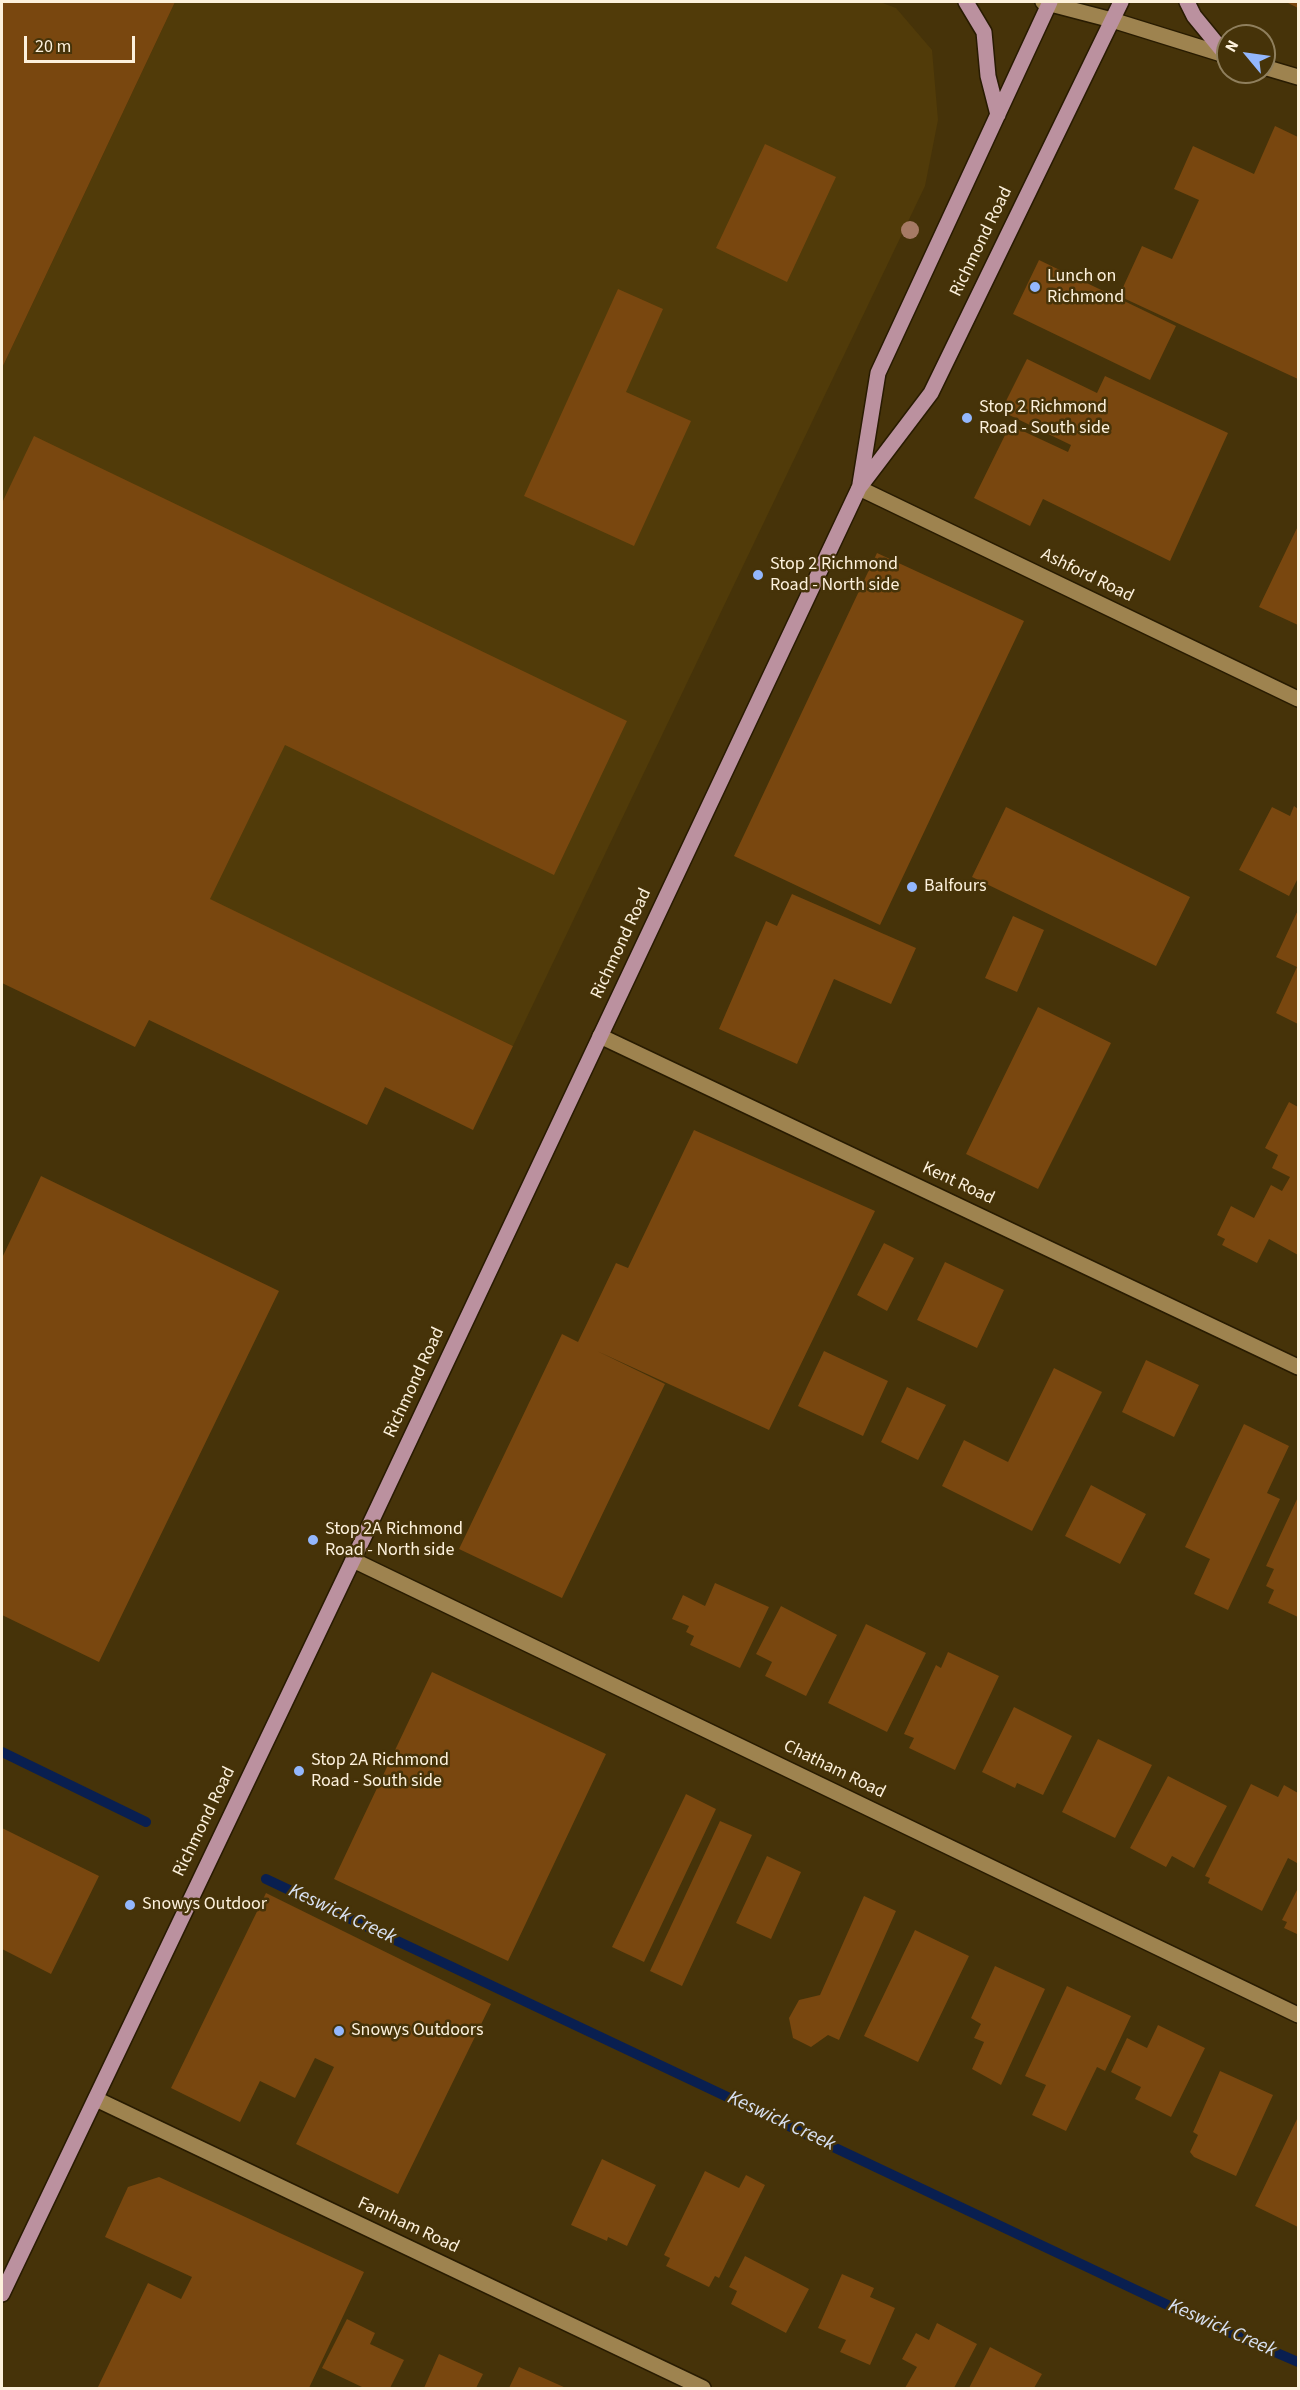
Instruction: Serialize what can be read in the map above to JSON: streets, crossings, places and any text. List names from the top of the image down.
{
  "streets": {
    "main road": ["Richmond Road"],
    "street": [
      "Ashford Road",
      "Kent Road",
      "Chatham Road",
      "Farnham Road"
    ]
  },
  "crossings": [
    ["Richmond Road", "Ashford Road"],
    ["Richmond Road", "Kent Road"],
    ["Richmond Road", "Chatham Road"],
    ["Richmond Road", "Farnham Road"]
  ],
  "water": ["Keswick Creek"],
  "places": [
    "Lunch on Richmond",
    "Stop 2 Richmond Road - South side",
    "Stop 2 Richmond Road - North side",
    "Balfours",
    "Stop 2A Richmond Road - North side",
    "Stop 2A Richmond Road - South side",
    "Snowys Outdoor",
    "Snowys Outdoors"
  ],
  "scale_bar": "20 m",
  "north": "top left"
}
